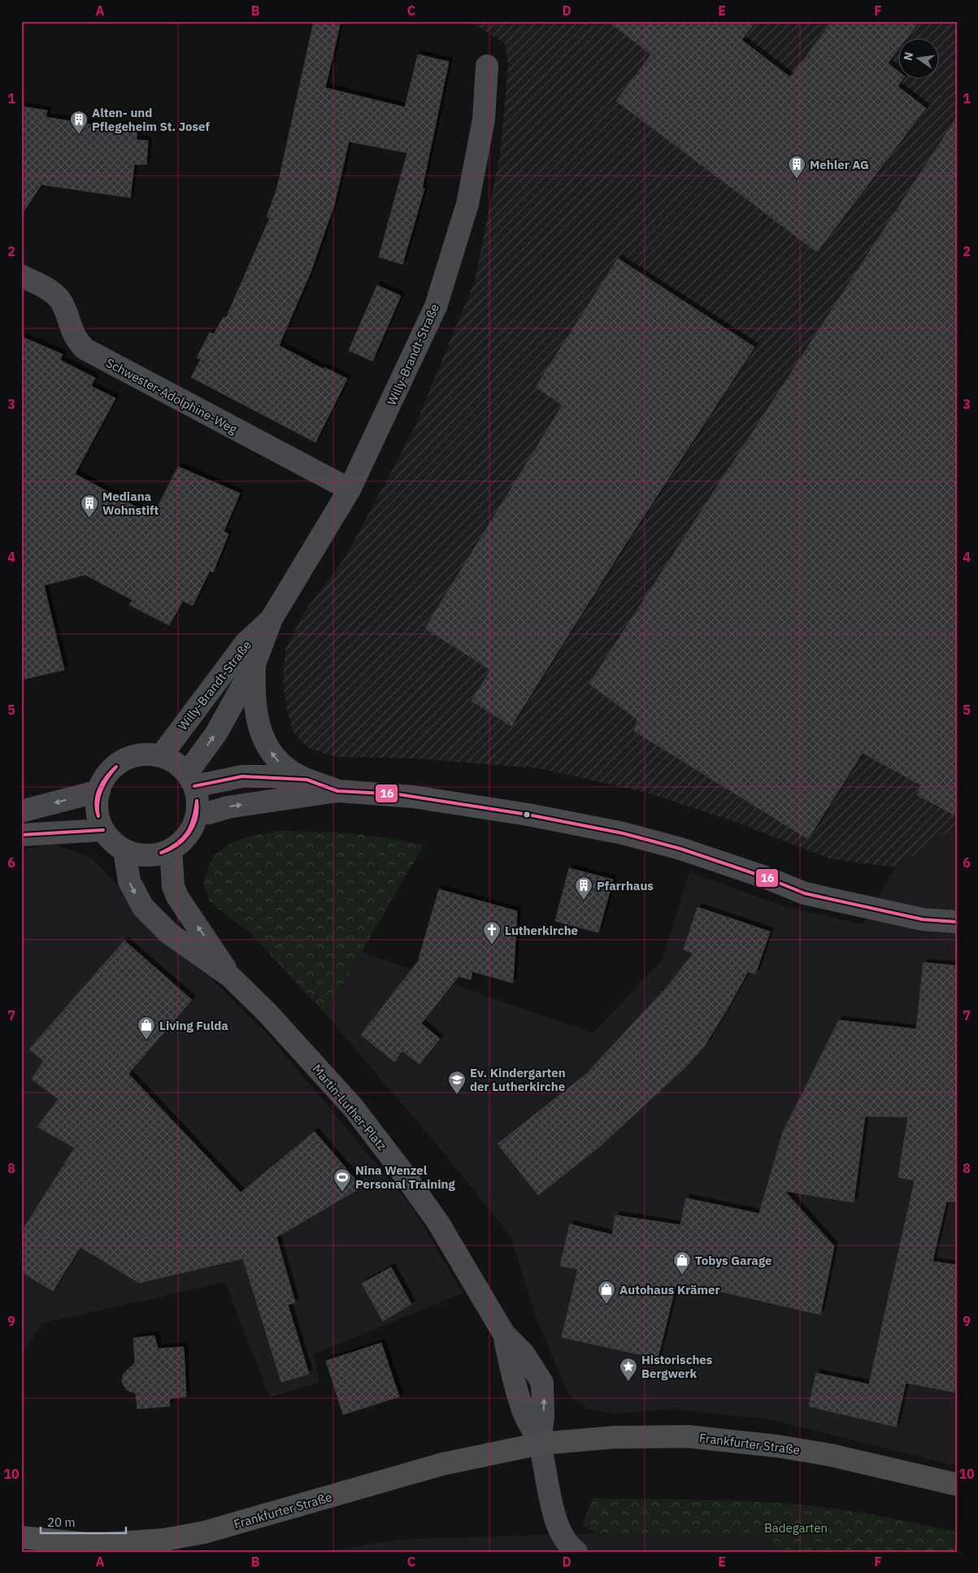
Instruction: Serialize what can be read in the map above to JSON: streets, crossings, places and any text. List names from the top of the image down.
{
  "streets": {
    "main road": ["Frankfurter Straße"],
    "street": ["Willy-Brandt-Straße", "Schwester-Adolphine-Weg", "Martin-Luther-Platz"]
  },
  "crossings": [
    ["Willy-Brandt-Straße", "Schwester-Adolphine-Weg"],
    ["Willy-Brandt-Straße", "Martin-Luther-Platz"],
    ["Martin-Luther-Platz", "Frankfurter Straße"]
  ],
  "parks": ["Badegarten"],
  "places": {
    "building": [
      "Alten- und Pflegeheim St. Josef",
      "Mehler AG",
      "Mediana Wohnstift",
      "Pfarrhaus"
    ],
    "church": ["Lutherkirche"],
    "shop": ["Living Fulda", "Tobys Garage", "Autohaus Krämer"],
    "school or university": ["Ev. Kindergarten der Lutherkirche"],
    "sports": ["Nina Wenzel Personal Training"],
    "place": ["Historisches Bergwerk"]
  },
  "lines": ["transit line 16"],
  "scale_bar": "20 m",
  "north": "left",
  "grid": {
    "columns": [
      "A",
      "B",
      "C",
      "D",
      "E",
      "F"
    ],
    "rows": [
      "1",
      "2",
      "3",
      "4",
      "5",
      "6",
      "7",
      "8",
      "9",
      "10"
    ]
  }
}
